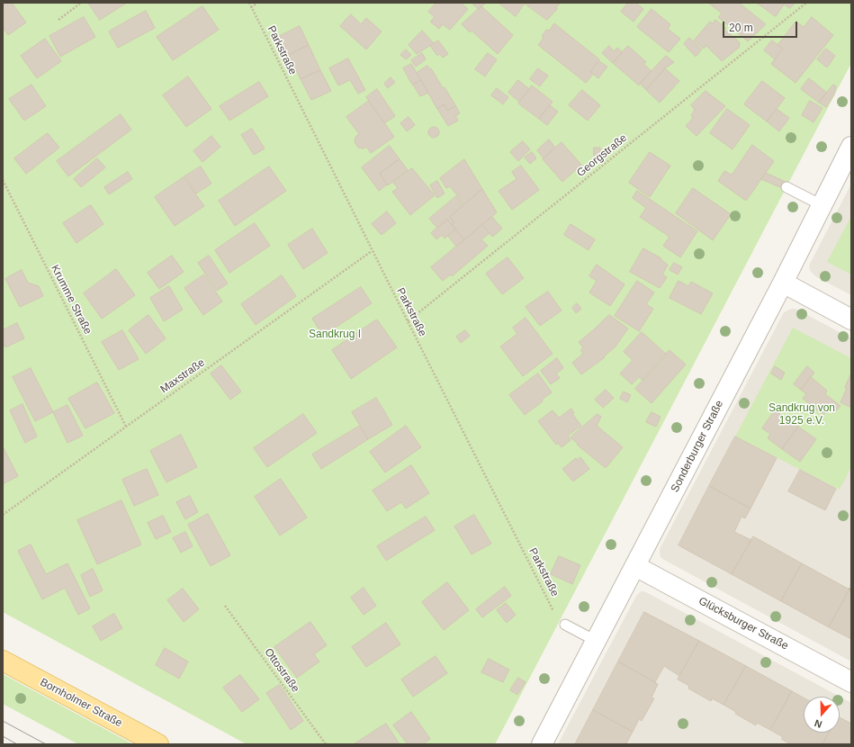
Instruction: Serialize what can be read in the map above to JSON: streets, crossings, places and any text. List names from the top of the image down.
{
  "streets": {
    "main road": ["Bornholmer Straße"],
    "street": ["Sonderburger Straße", "Glücksburger Straße"],
    "path": [
      "Parkstraße",
      "Georgstraße",
      "Krumme Straße",
      "Maxstraße",
      "Ottostraße"
    ]
  },
  "crossings": [
    ["Parkstraße", "Georgstraße"],
    ["Parkstraße", "Maxstraße"],
    ["Krumme Straße", "Maxstraße"],
    ["Sonderburger Straße", "Glücksburger Straße"]
  ],
  "parks": ["Sandkrug I", "Sandkrug von 1925 e.V."],
  "scale_bar": "20 m",
  "north": "bottom"
}
